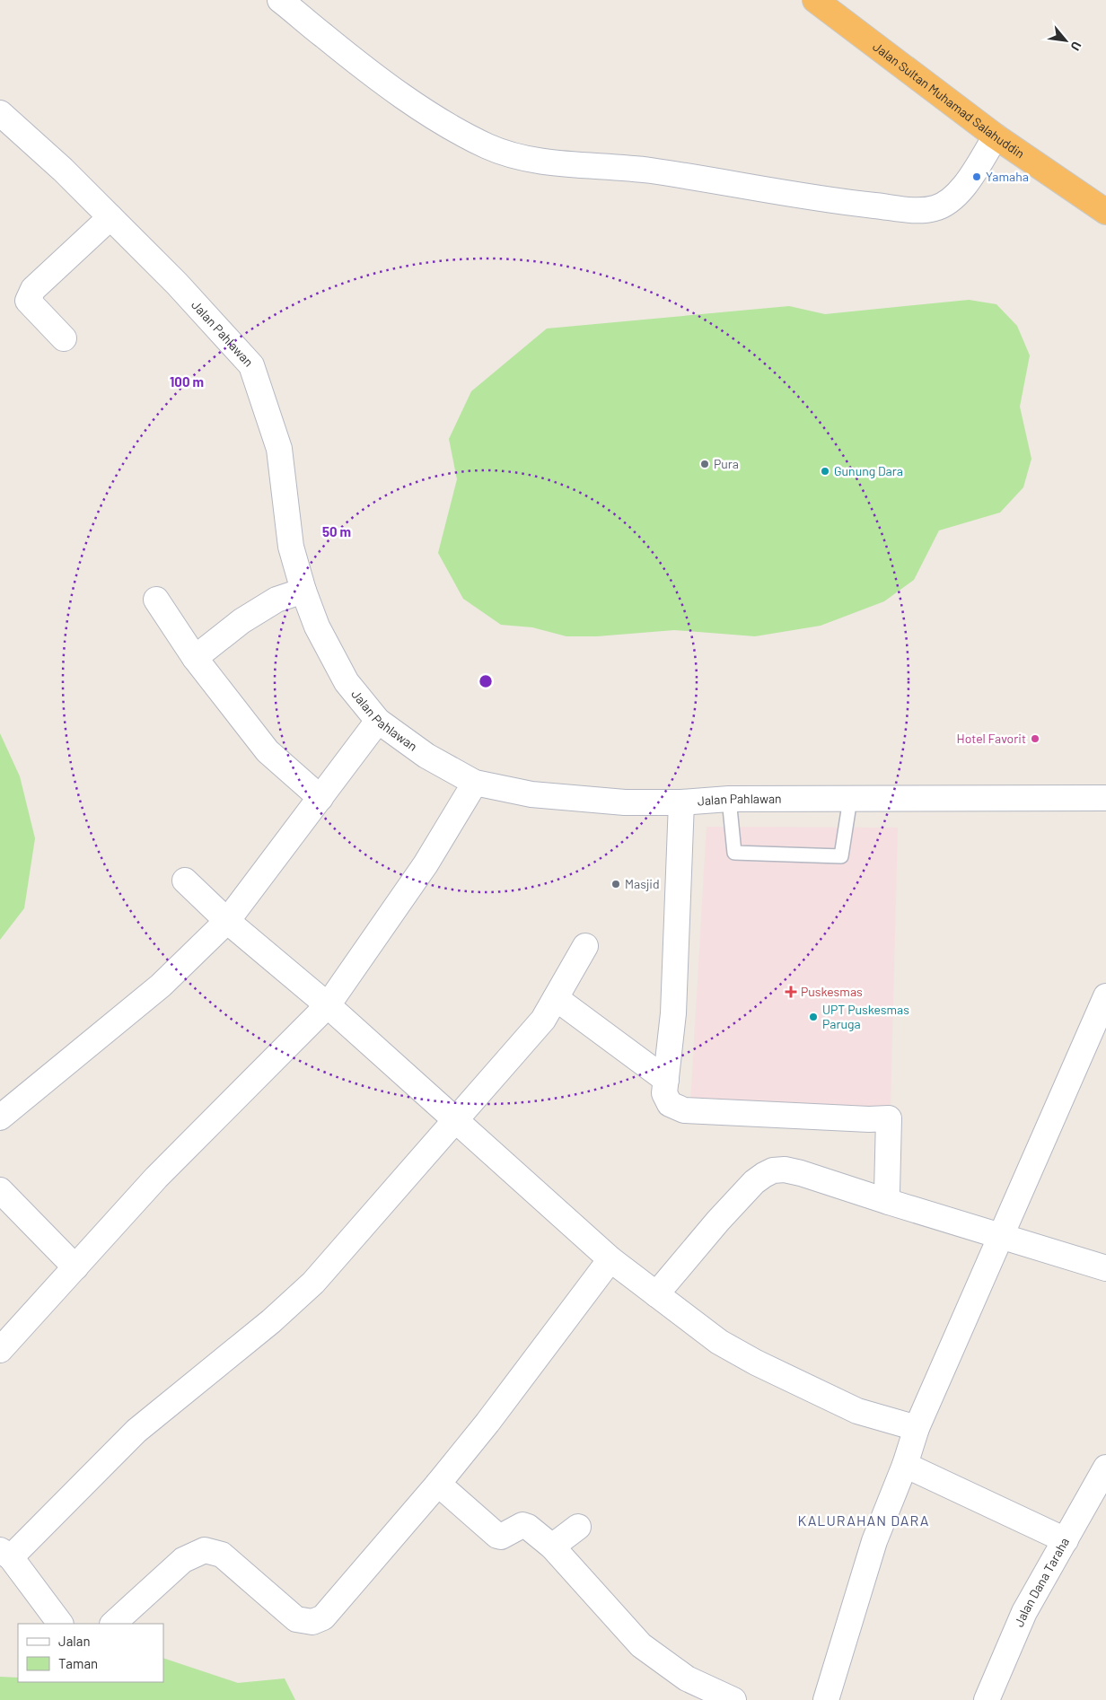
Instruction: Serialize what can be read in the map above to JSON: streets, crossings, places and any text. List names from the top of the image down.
{
  "streets": {
    "highway": ["Jalan Sultan Muhamad Salahuddin"],
    "street": ["Jalan Pahlawan", "Jalan Dana Taraha"]
  },
  "districts": ["KALURAHAN DARA"],
  "places": {
    "other": [
      "Yamaha",
      "Pura",
      "Gunung Dara",
      "Hotel Favorit",
      "Masjid",
      "UPT Puskesmas Paruga"
    ],
    "health": ["Puskesmas"]
  },
  "legend": ["Jalan", "Taman"],
  "north": "bottom right",
  "rings": ["100 m", "50 m"]
}
